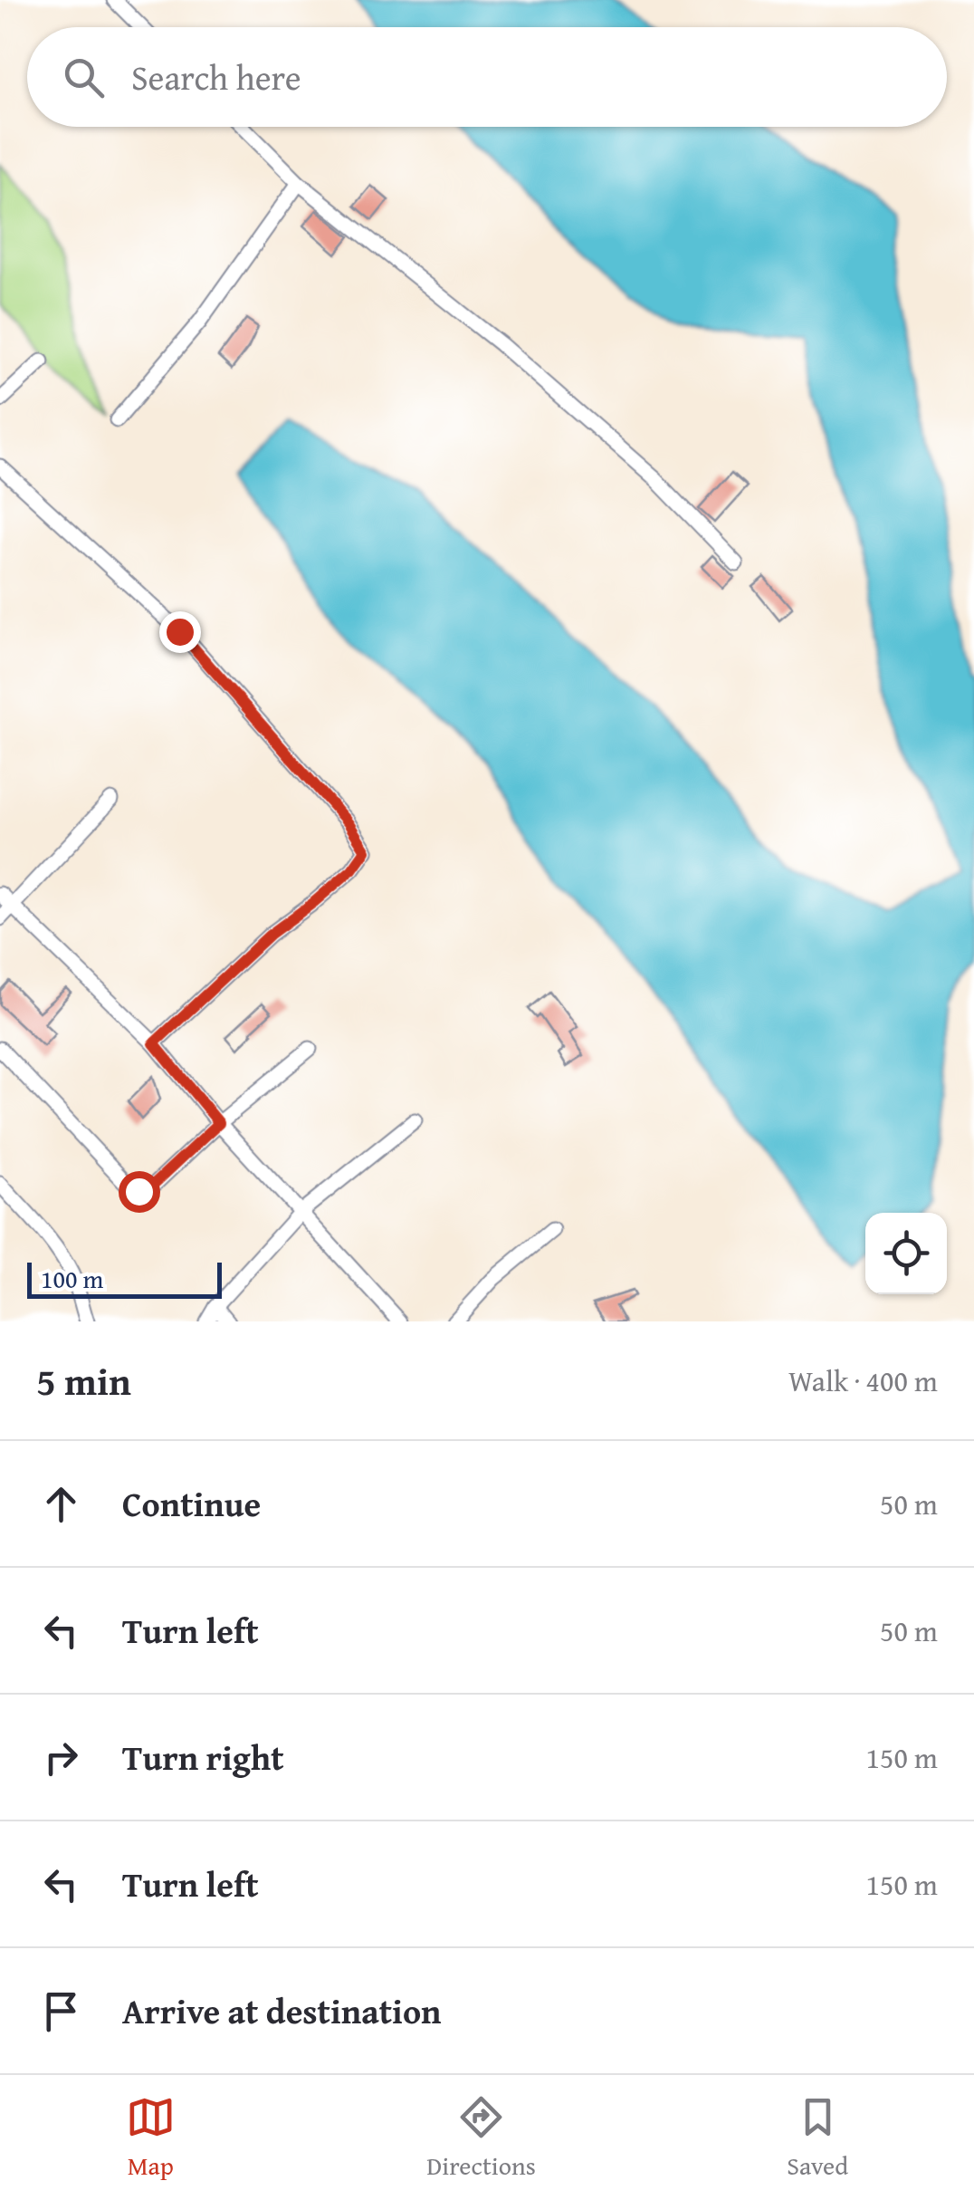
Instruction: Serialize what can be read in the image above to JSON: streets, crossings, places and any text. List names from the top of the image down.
{
  "scale_bar": "100 m",
  "page": {
    "search": "Search here",
    "scale": "100 m",
    "heading": ["5 min", "Walk · 400 m"],
    "list": [
      ["Continue", "50 m"],
      ["Turn left", "50 m"],
      ["Turn right", "150 m"],
      ["Turn left", "150 m"],
      "Arrive at destination"
    ],
    "nav": ["Map", "Directions", "Saved"]
  }
}
